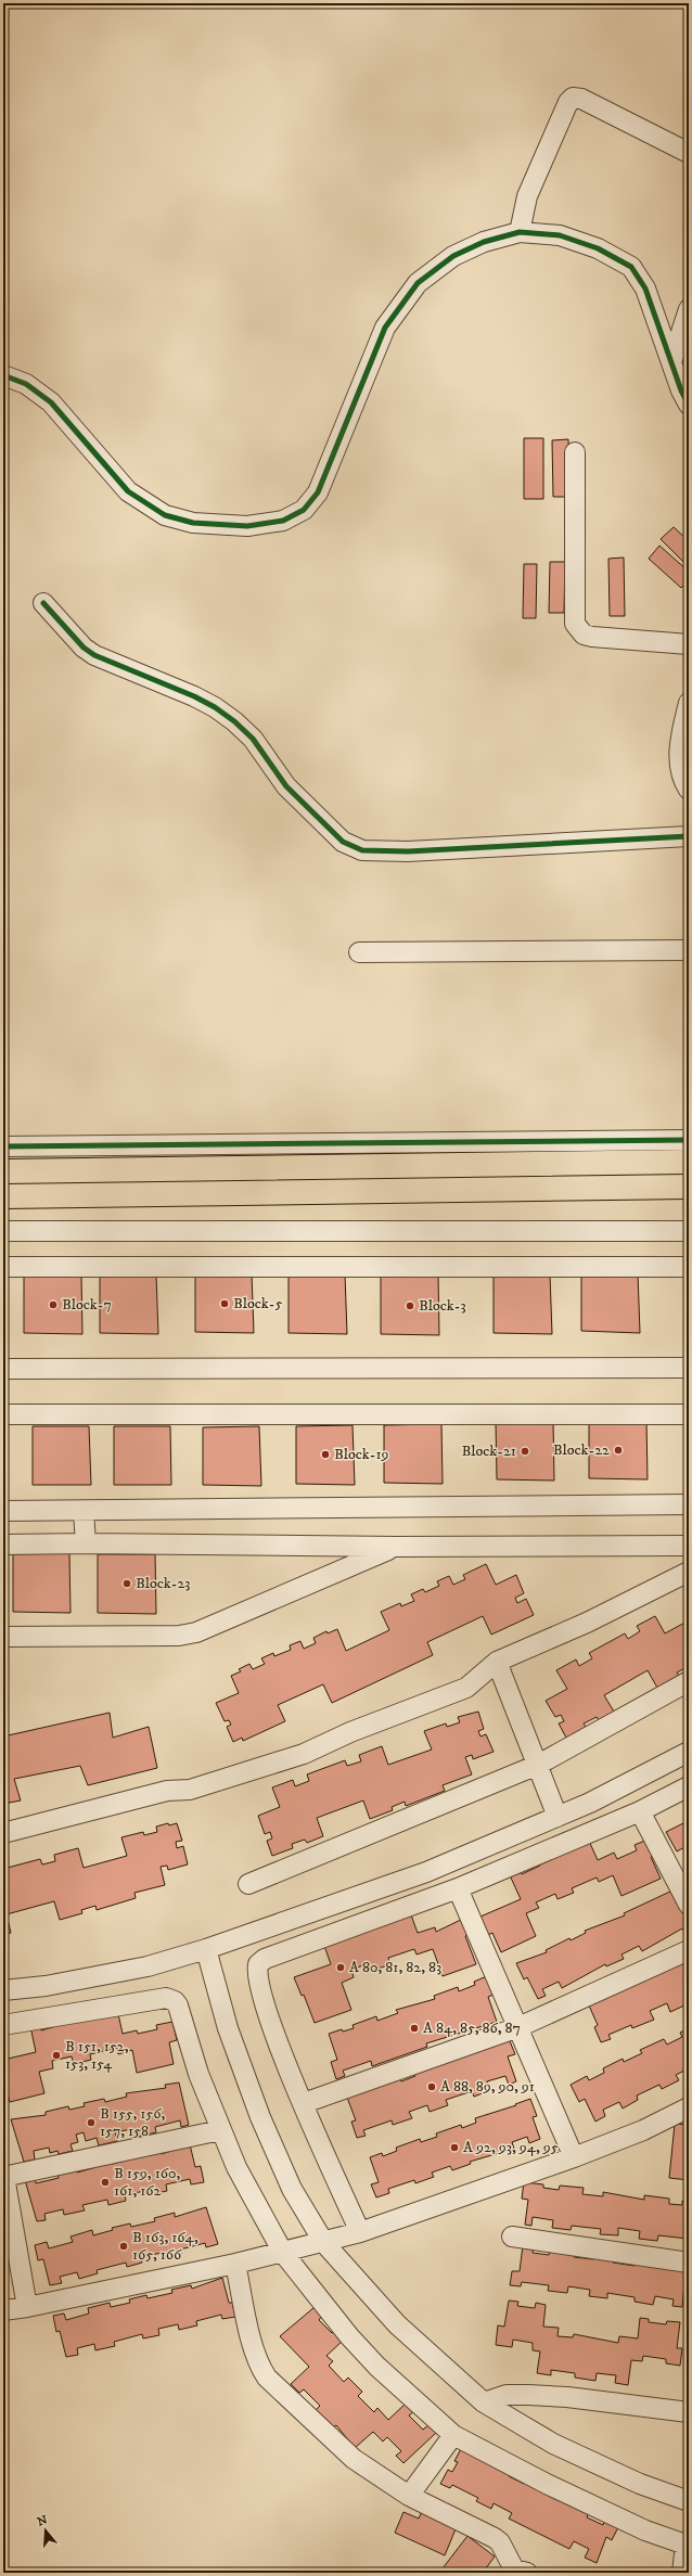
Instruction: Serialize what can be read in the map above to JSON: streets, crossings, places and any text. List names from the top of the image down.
{
  "places": [
    "Block-5",
    "Block-7",
    "Block-3",
    "Block-22",
    "Block-21",
    "Block-19",
    "Block-23",
    "A 80, 81, 82, 83",
    "A 84, 85, 86, 87",
    "B 151, 152, 153, 154",
    "A 88, 89, 90, 91",
    "B 155, 156, 157, 158",
    "A 92, 93, 94, 95",
    "B 159, 160, 161, 162",
    "B 163, 164, 165, 166"
  ],
  "north": "top"
}
